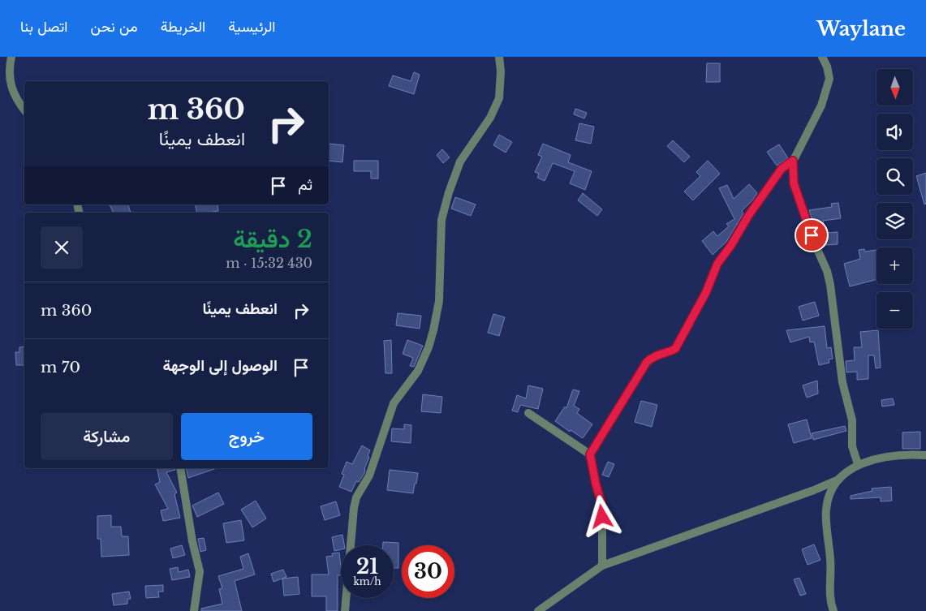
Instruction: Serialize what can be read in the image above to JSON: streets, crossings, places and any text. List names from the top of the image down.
{
  "north": "bottom",
  "page": {
    "header": "Waylane",
    "nav": [
      "الرئيسية",
      "الخريطة",
      "من نحن",
      "اتصل بنا"
    ],
    "map_buttons": ["+", "−"],
    "turn": ["360 m", "انعطف يمينًا"],
    "then": "ثم",
    "heading": ["2 دقيقة", "430 m · 15:32"],
    "list": [
      {
        "name": "انعطف يمينًا",
        "value": "360 m"
      },
      {
        "name": "الوصول إلى الوجهة",
        "value": "70 m"
      }
    ],
    "buttons": ["خروج", "مشاركة"],
    "speed": "21 km/h",
    "limit": "30"
  }
}
